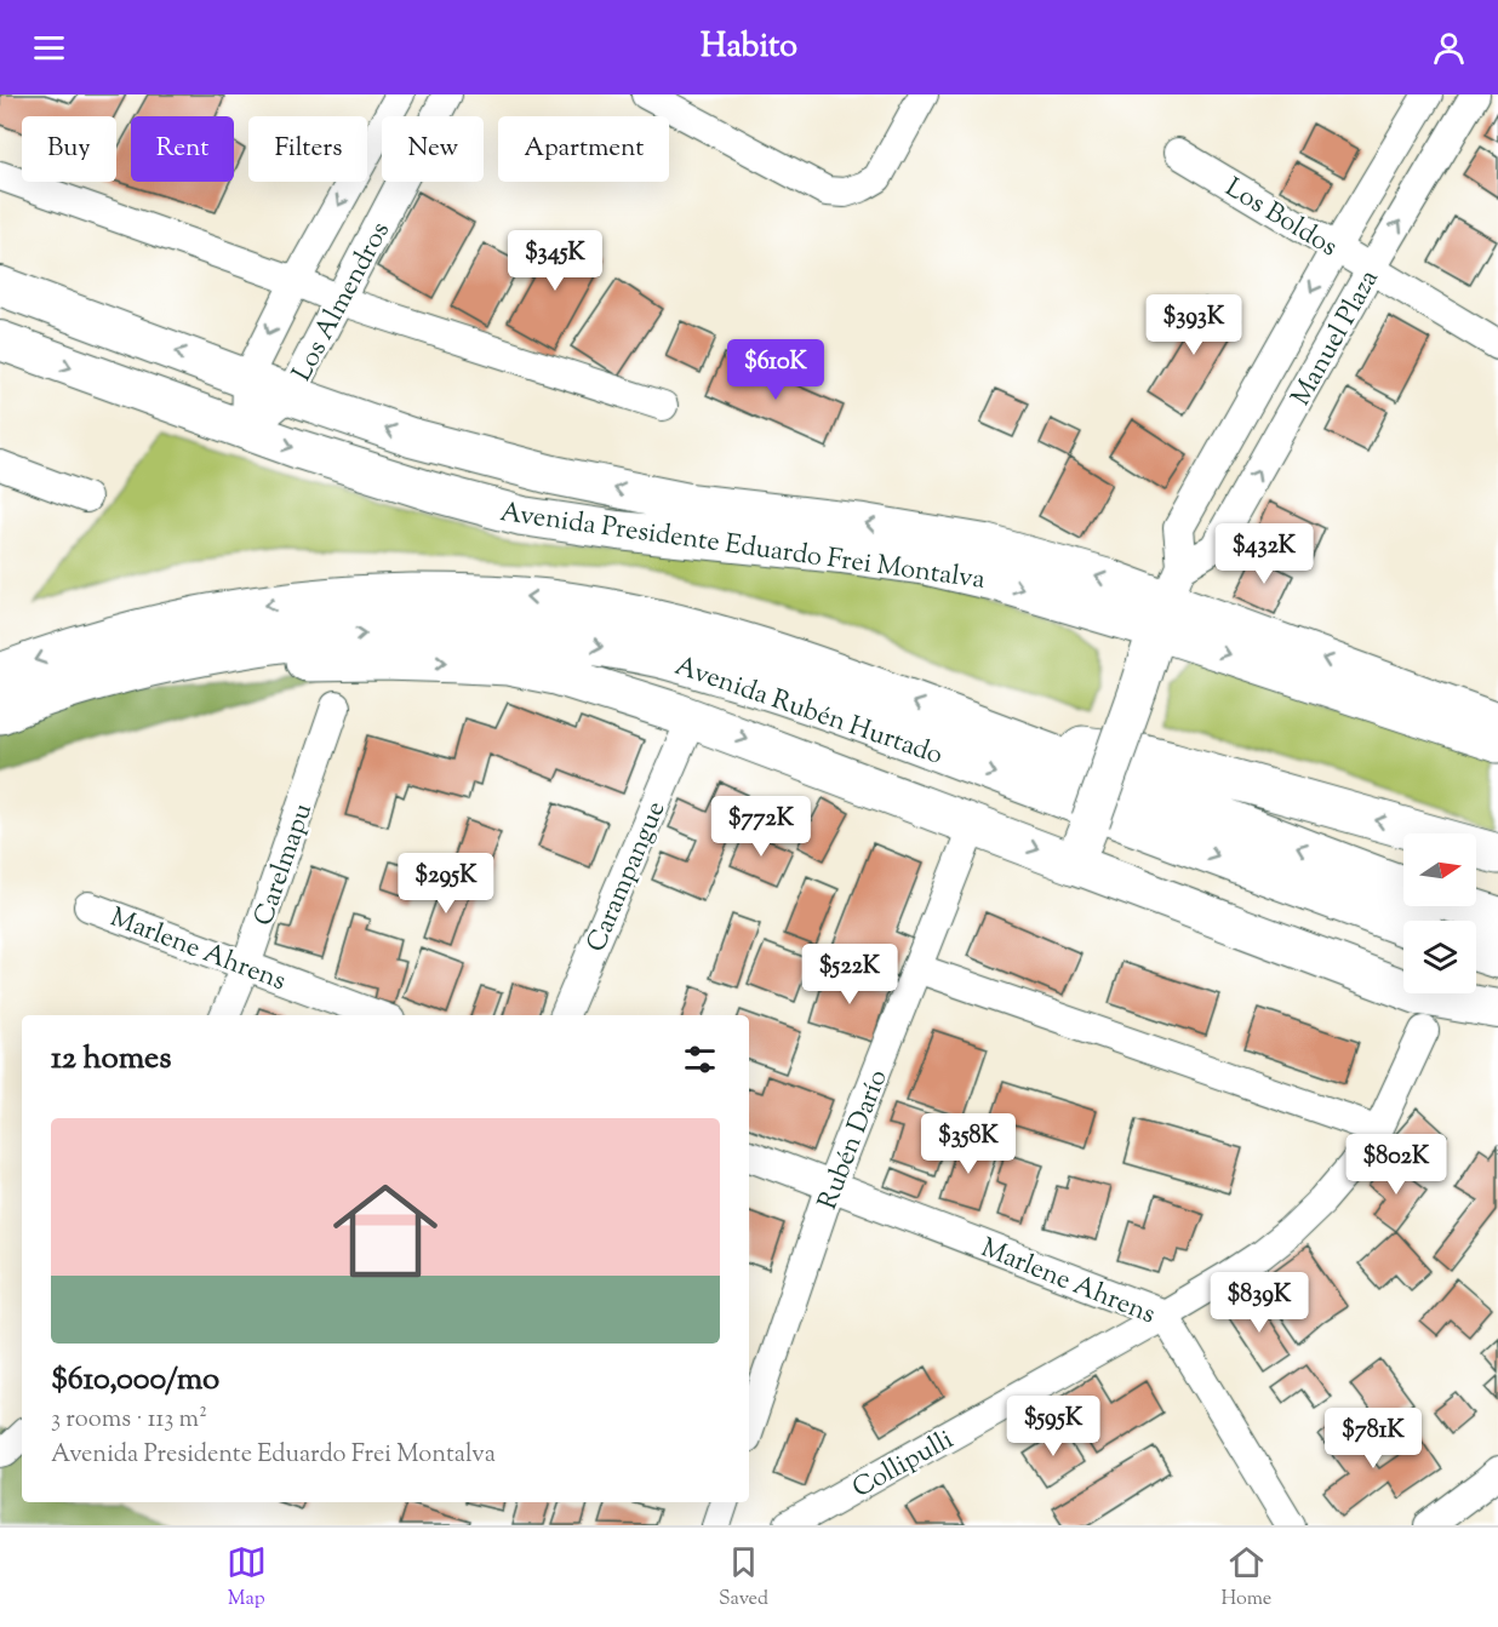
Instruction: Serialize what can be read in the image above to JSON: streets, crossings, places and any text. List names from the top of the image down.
{
  "streets": {
    "highway": ["Avenida Rubén Hurtado"],
    "main road": ["Manuel Plaza", "Avenida Presidente Eduardo Frei Montalva"],
    "street": [
      "Los Boldos",
      "Los Almendros",
      "Carelmapu",
      "Carampangue",
      "Marlene Ahrens",
      "Rubén Darío",
      "Collipulli"
    ]
  },
  "crossings": [
    ["Los Boldos", "Manuel Plaza"],
    ["Los Almendros", "Avenida Presidente Eduardo Frei Montalva"],
    ["Manuel Plaza", "Avenida Presidente Eduardo Frei Montalva"],
    ["Carelmapu", "Marlene Ahrens"],
    ["Marlene Ahrens", "Rubén Darío"],
    ["Marlene Ahrens", "Collipulli"]
  ],
  "north": "right",
  "page": {
    "header": "Habito",
    "chip": [
      "Buy",
      "Rent",
      "Filters",
      "New",
      "Apartment"
    ],
    "price": [
      "$345K",
      "$393K",
      "$610K",
      "$432K",
      "$772K",
      "$295K",
      "$522K",
      "$358K",
      "$802K",
      "$839K",
      "$595K",
      "$781K"
    ],
    "heading": "12 homes",
    "list": [
      {
        "name": "$610,000/mo",
        "note": "3 rooms · 113 m² · Avenida Presidente Eduardo Frei Montalva"
      }
    ],
    "tabs": ["Map", "Saved", "Home"]
  }
}
